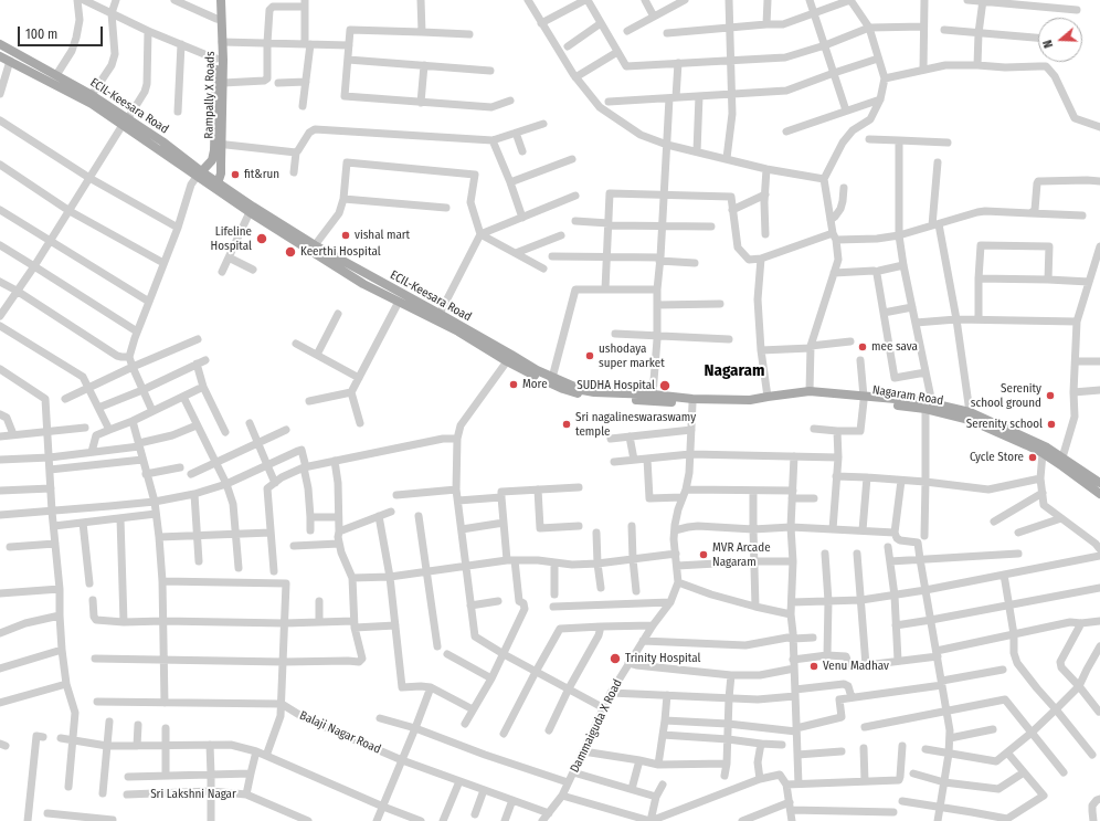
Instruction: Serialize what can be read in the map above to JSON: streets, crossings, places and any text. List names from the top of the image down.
{
  "streets": {
    "main road": ["Rampally X Roads", "ECIL-Keesara Road", "Nagaram Road"],
    "street": ["Dammaiguda X Road", "Balaji Nagar Road", "Sri Lakshni Nagar"]
  },
  "crossings": [
    ["Rampally X Roads", "ECIL-Keesara Road"],
    ["ECIL-Keesara Road", "Nagaram Road"],
    ["ECIL-Keesara Road", "Dammaiguda X Road"],
    ["Nagaram Road", "Dammaiguda X Road"],
    ["Dammaiguda X Road", "Balaji Nagar Road"]
  ],
  "districts": ["Nagaram"],
  "places": [
    "fit&run",
    "vishal mart",
    "Lifeline Hospital",
    "Keerthi Hospital",
    "mee sava",
    "ushodaya super market",
    "More",
    "SUDHA Hospital",
    "Serenity school ground",
    "Sri nagalineswaraswamy temple",
    "Serenity school",
    "Cycle Store",
    "MVR Arcade Nagaram",
    "Trinity Hospital",
    "Venu Madhav"
  ],
  "scale_bar": "100 m",
  "north": "left"
}
